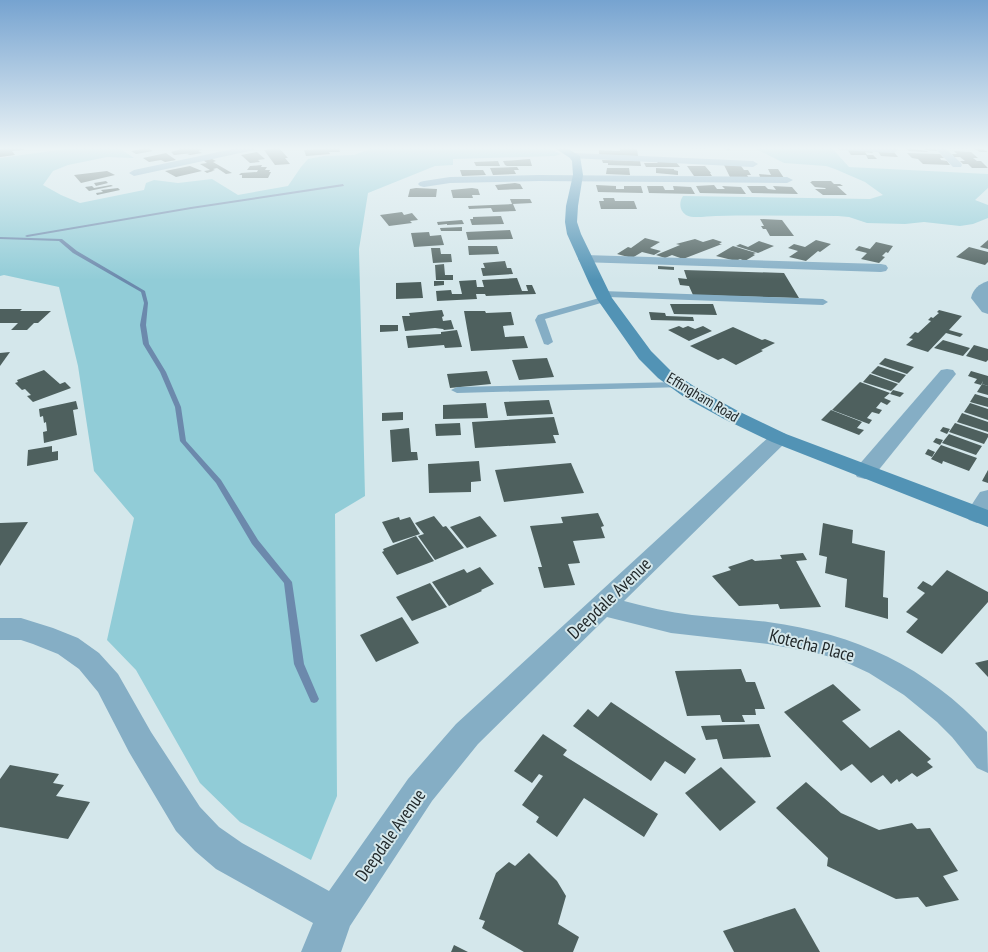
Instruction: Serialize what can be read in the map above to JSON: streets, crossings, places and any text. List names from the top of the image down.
{
  "streets": {
    "street": ["Effingham Road", "Deepdale Avenue", "Kotecha Place"]
  },
  "crossings": [
    ["Effingham Road", "Deepdale Avenue"],
    ["Deepdale Avenue", "Kotecha Place"]
  ]
}
